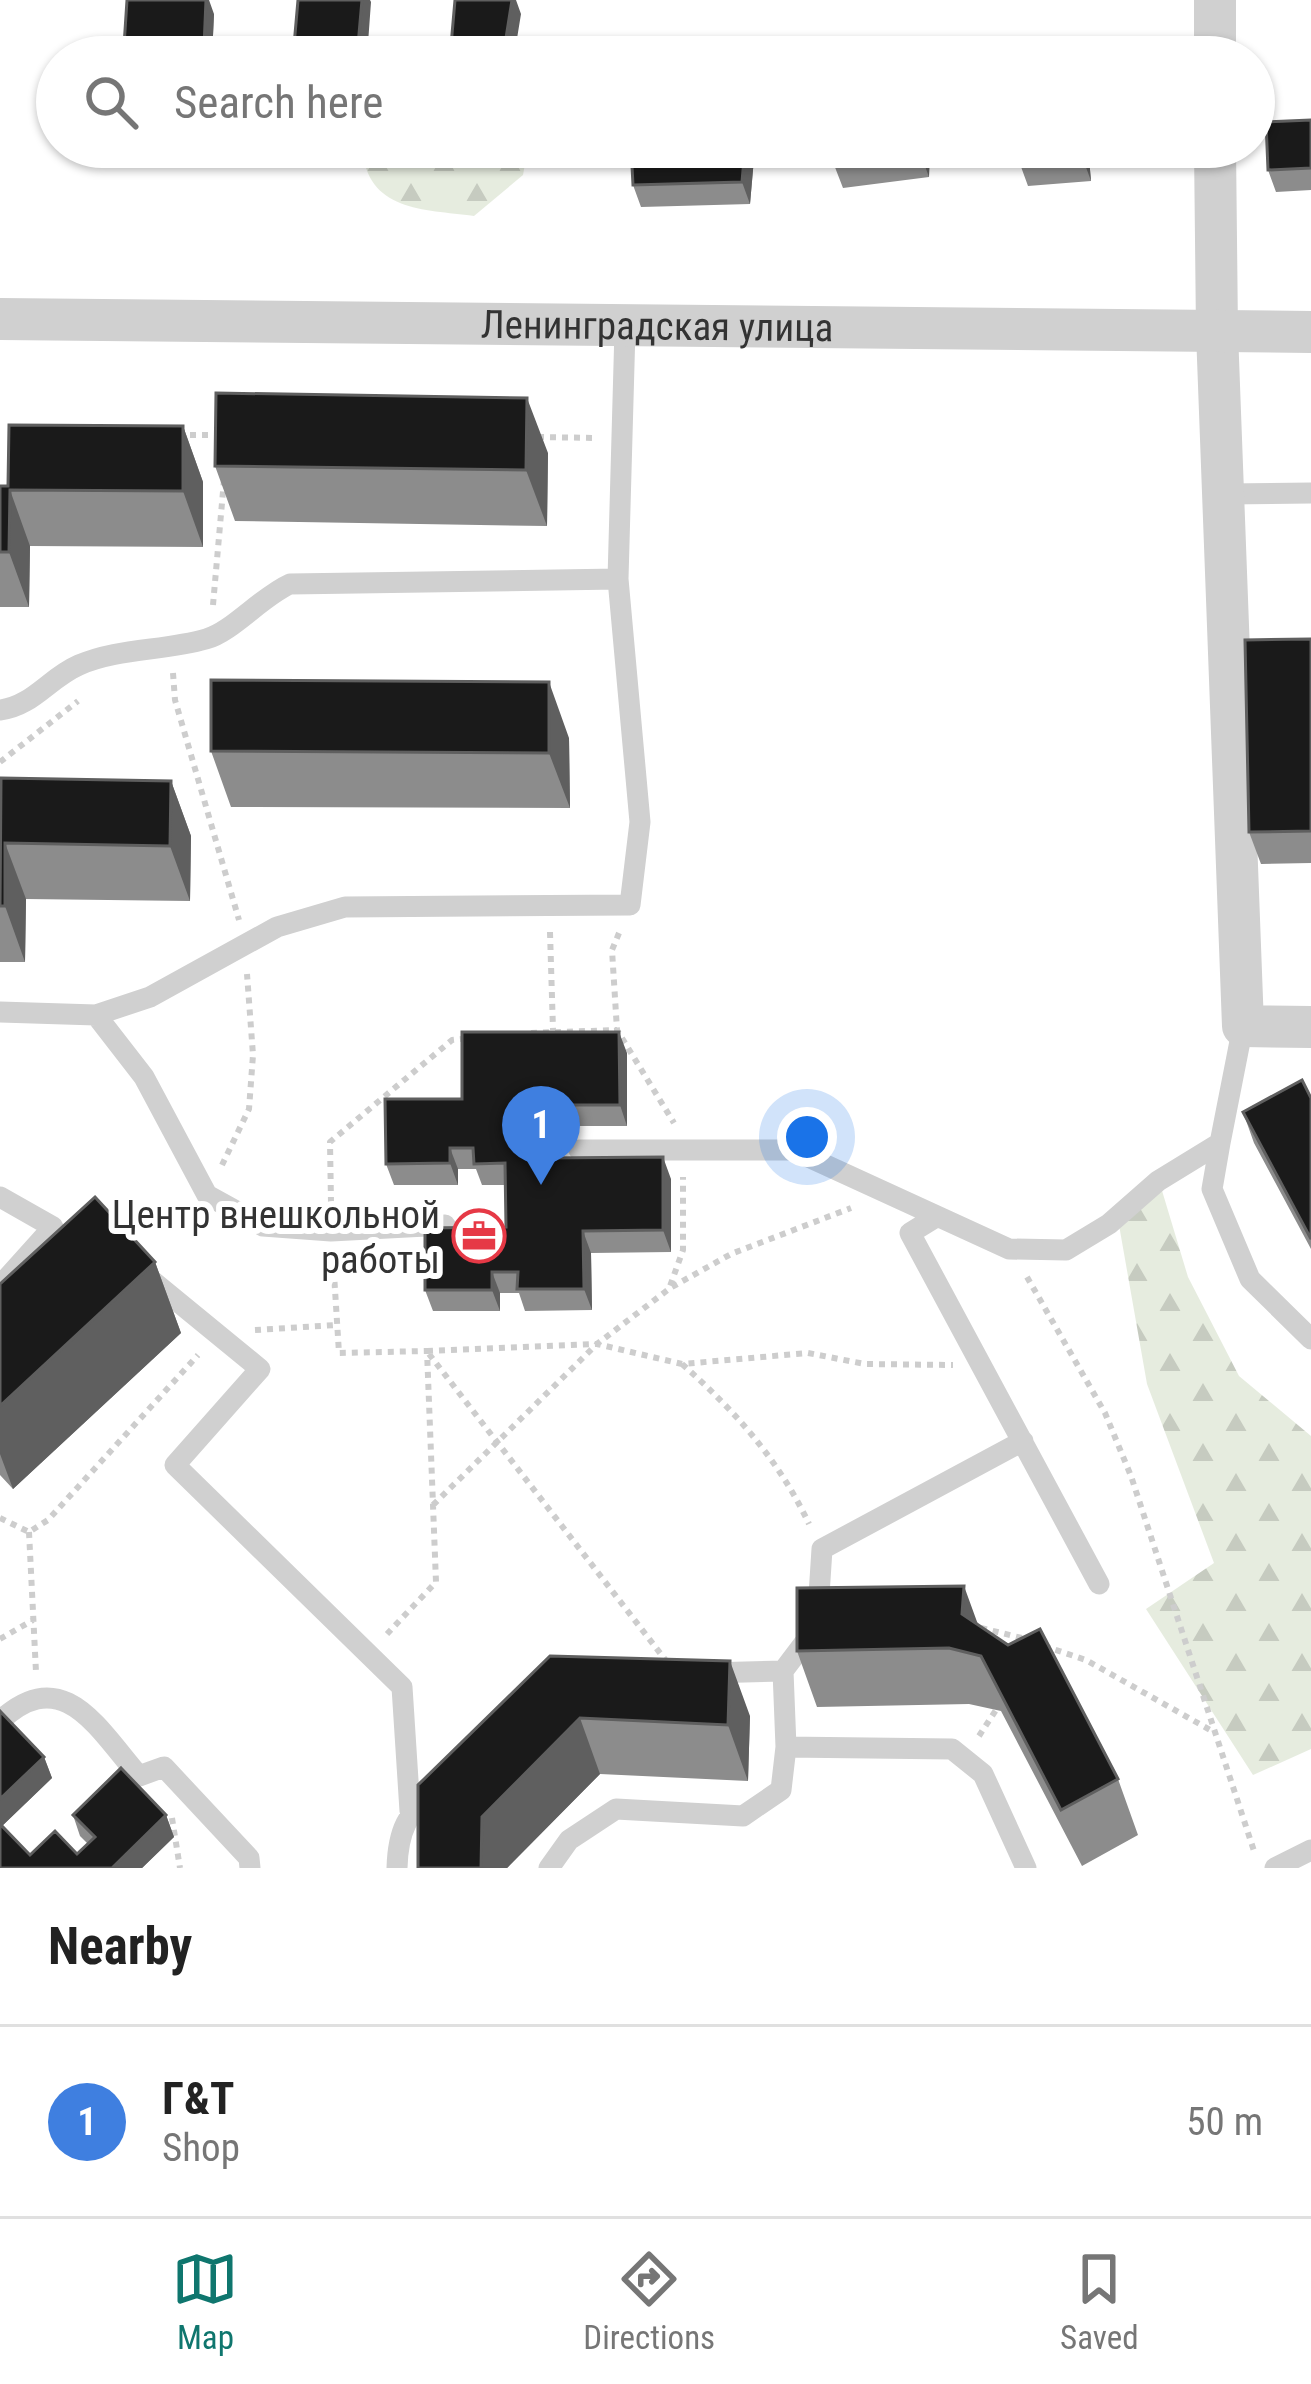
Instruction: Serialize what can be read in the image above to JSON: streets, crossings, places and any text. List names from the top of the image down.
{
  "streets": {
    "street": ["Ленинградская улица"]
  },
  "places": {
    "office": ["Центр внешкольной работы"]
  },
  "page": {
    "search": "Search here",
    "pins": "1",
    "heading": "Nearby",
    "list": [
      {
        "mark": "1",
        "name": "Г&Т",
        "note": "Shop",
        "value": "50 m"
      }
    ],
    "nav": ["Map", "Directions", "Saved"]
  }
}
